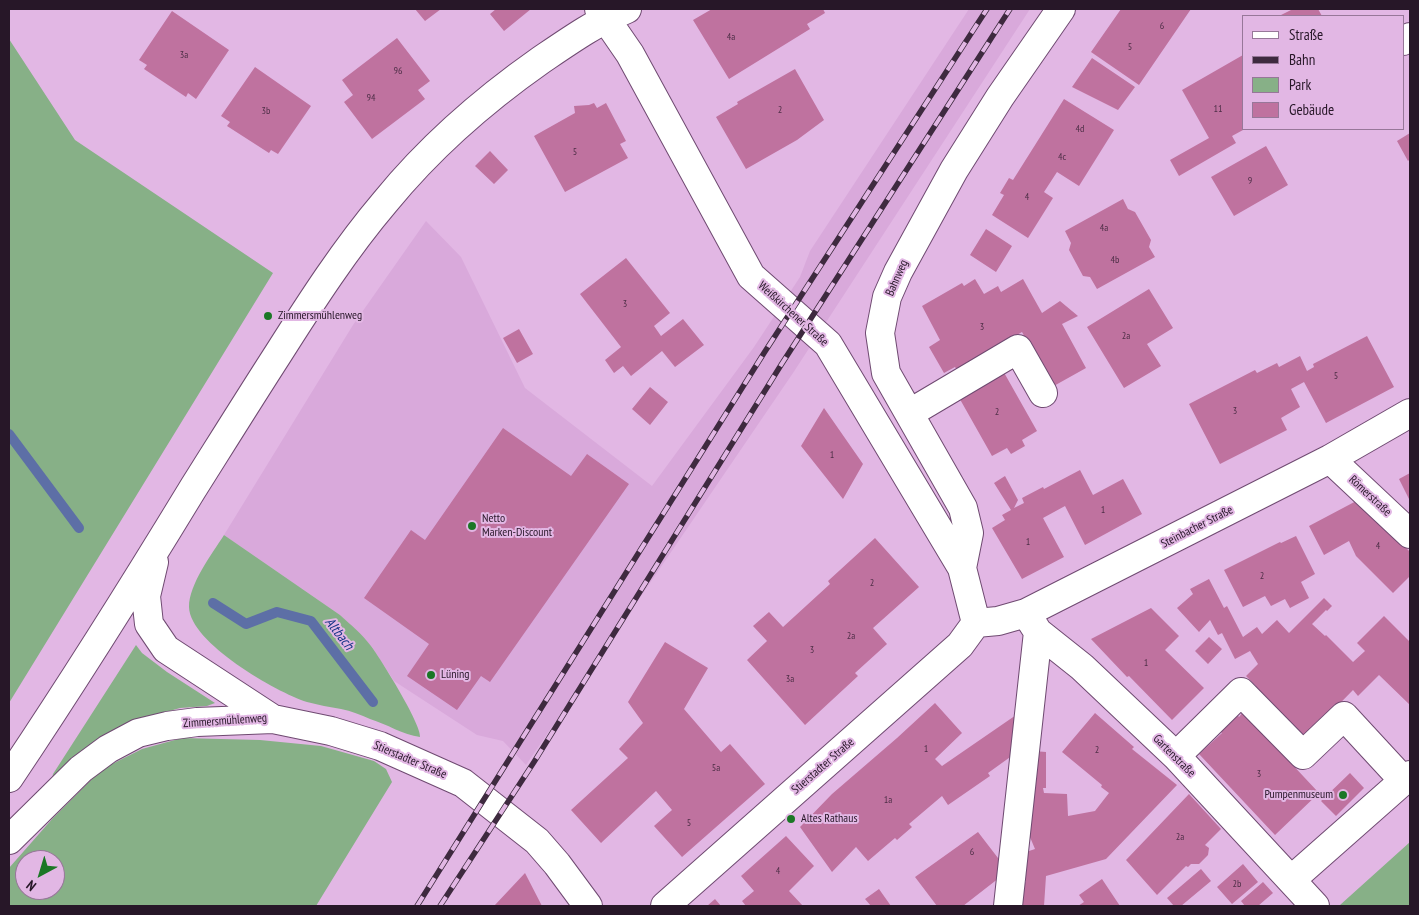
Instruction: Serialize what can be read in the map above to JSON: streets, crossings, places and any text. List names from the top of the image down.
{
  "streets": {
    "street": [
      "Bahnweg",
      "Weißkirchener Straße",
      "Römerstraße",
      "Steinbacher Straße",
      "Zimmersmühlenweg",
      "Gartenstraße",
      "Stierstadter Straße"
    ]
  },
  "crossings": [
    ["Bahnweg", "Weißkirchener Straße"],
    ["Weißkirchener Straße", "Steinbacher Straße"],
    ["Weißkirchener Straße", "Zimmersmühlenweg"],
    ["Weißkirchener Straße", "Stierstadter Straße"],
    ["Römerstraße", "Steinbacher Straße"],
    ["Steinbacher Straße", "Gartenstraße"],
    ["Steinbacher Straße", "Stierstadter Straße"],
    ["Zimmersmühlenweg", "Stierstadter Straße"]
  ],
  "water": ["Altbach"],
  "places": [
    "Zimmersmühlenweg",
    "Netto Marken-Discount",
    "Lüning",
    "Pumpenmuseum",
    "Altes Rathaus"
  ],
  "house_numbers": [
    "6",
    "4a",
    "5",
    "3a",
    "96",
    "94",
    "11",
    "2",
    "3b",
    "4d",
    "5",
    "4c",
    "9",
    "4",
    "4a",
    "4b",
    "3",
    "3",
    "2a",
    "5",
    "3",
    "2",
    "1",
    "1",
    "1",
    "4",
    "2",
    "2",
    "2a",
    "3",
    "1",
    "3a",
    "1",
    "2",
    "5a",
    "3",
    "1a",
    "5",
    "2a",
    "6",
    "4",
    "2b"
  ],
  "legend": [
    "Straße",
    "Bahn",
    "Park",
    "Gebäude"
  ],
  "north": "bottom left"
}
